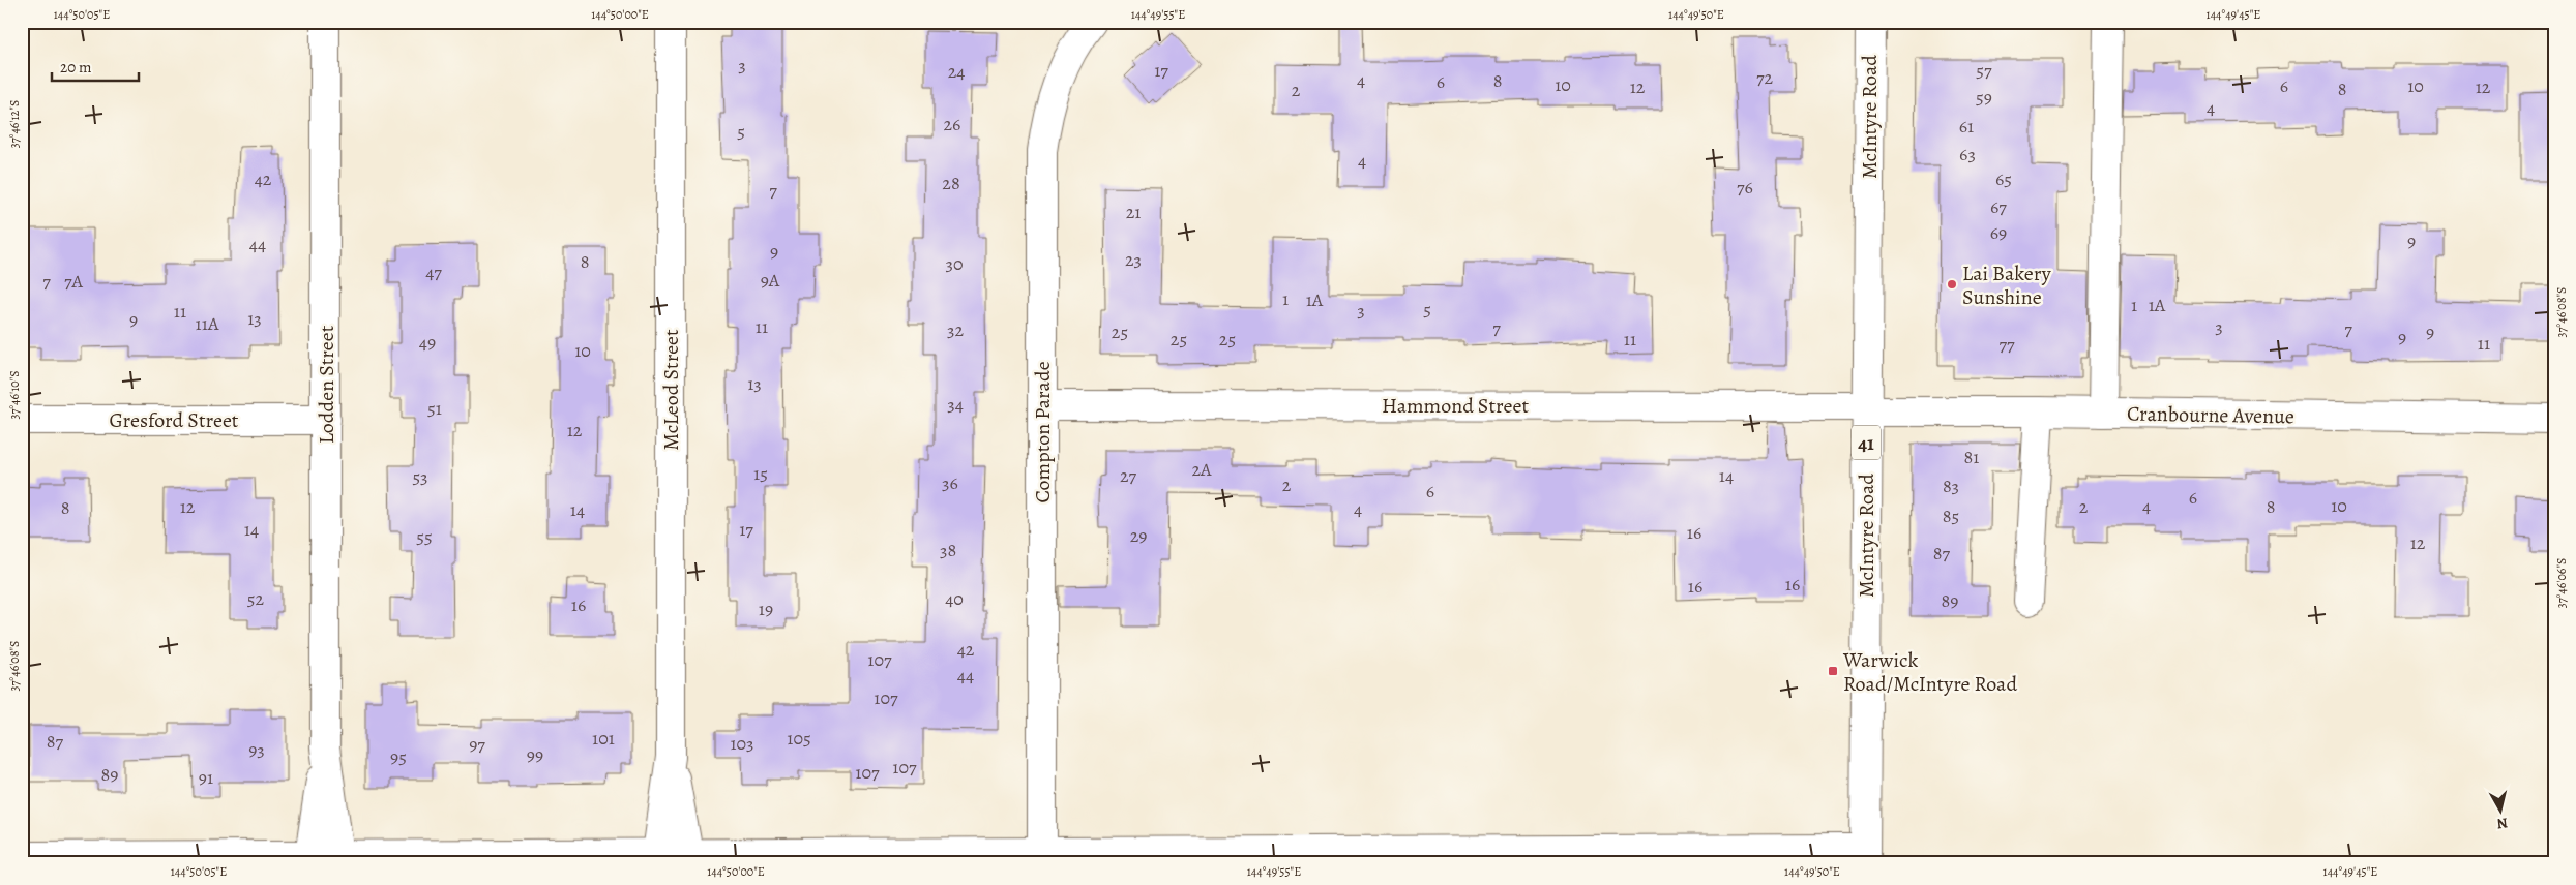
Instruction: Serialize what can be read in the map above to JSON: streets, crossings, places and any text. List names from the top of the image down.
{
  "streets": {
    "street": [
      "McIntyre Road",
      "Lodden Street",
      "McLeod Street",
      "Hammond Street",
      "Cranbourne Avenue",
      "Gresford Street",
      "Compton Parade",
      "41"
    ]
  },
  "crossings": [
    ["McIntyre Road", "Hammond Street"],
    ["McIntyre Road", "Cranbourne Avenue"],
    ["Lodden Street", "Gresford Street"],
    ["Hammond Street", "Cranbourne Avenue"],
    ["Hammond Street", "Compton Parade"]
  ],
  "places": {
    "other": ["Lai Bakery Sunshine"],
    "transit": ["Warwick Road/McIntyre Road"]
  },
  "house_numbers": [
    "3",
    "17",
    "57",
    "24",
    "72",
    "4",
    "8",
    "6",
    "10",
    "6",
    "10",
    "12",
    "12",
    "8",
    "2",
    "59",
    "4",
    "26",
    "61",
    "5",
    "63",
    "4",
    "42",
    "65",
    "28",
    "76",
    "7",
    "67",
    "21",
    "69",
    "9",
    "44",
    "9",
    "23",
    "8",
    "30",
    "47",
    "9A",
    "7",
    "7A",
    "1",
    "1A",
    "1",
    "1A",
    "5",
    "3",
    "11",
    "13",
    "9",
    "11A",
    "11",
    "3",
    "7",
    "7",
    "32",
    "25",
    "9",
    "9",
    "25",
    "25",
    "11",
    "49",
    "11",
    "77",
    "10",
    "13",
    "34",
    "51",
    "12",
    "81",
    "2A",
    "15",
    "27",
    "14",
    "53",
    "36",
    "2",
    "83",
    "6",
    "6",
    "4",
    "10",
    "12",
    "2",
    "8",
    "8",
    "4",
    "14",
    "85",
    "14",
    "17",
    "16",
    "29",
    "55",
    "12",
    "38",
    "87",
    "16",
    "16",
    "52",
    "40",
    "89",
    "16",
    "19",
    "42",
    "107",
    "44",
    "107",
    "101",
    "105",
    "87",
    "103",
    "97",
    "93",
    "99",
    "95",
    "107",
    "107",
    "89",
    "91"
  ],
  "scale_bar": "20 m",
  "north": "bottom",
  "coordinates": [
    "144°50'05\"E",
    "144°50'00\"E",
    "144°49'55\"E",
    "144°49'50\"E",
    "144°49'45\"E",
    "37°46'12\"S",
    "37°46'08\"S",
    "37°46'10\"S",
    "37°46'06\"S"
  ]
}
